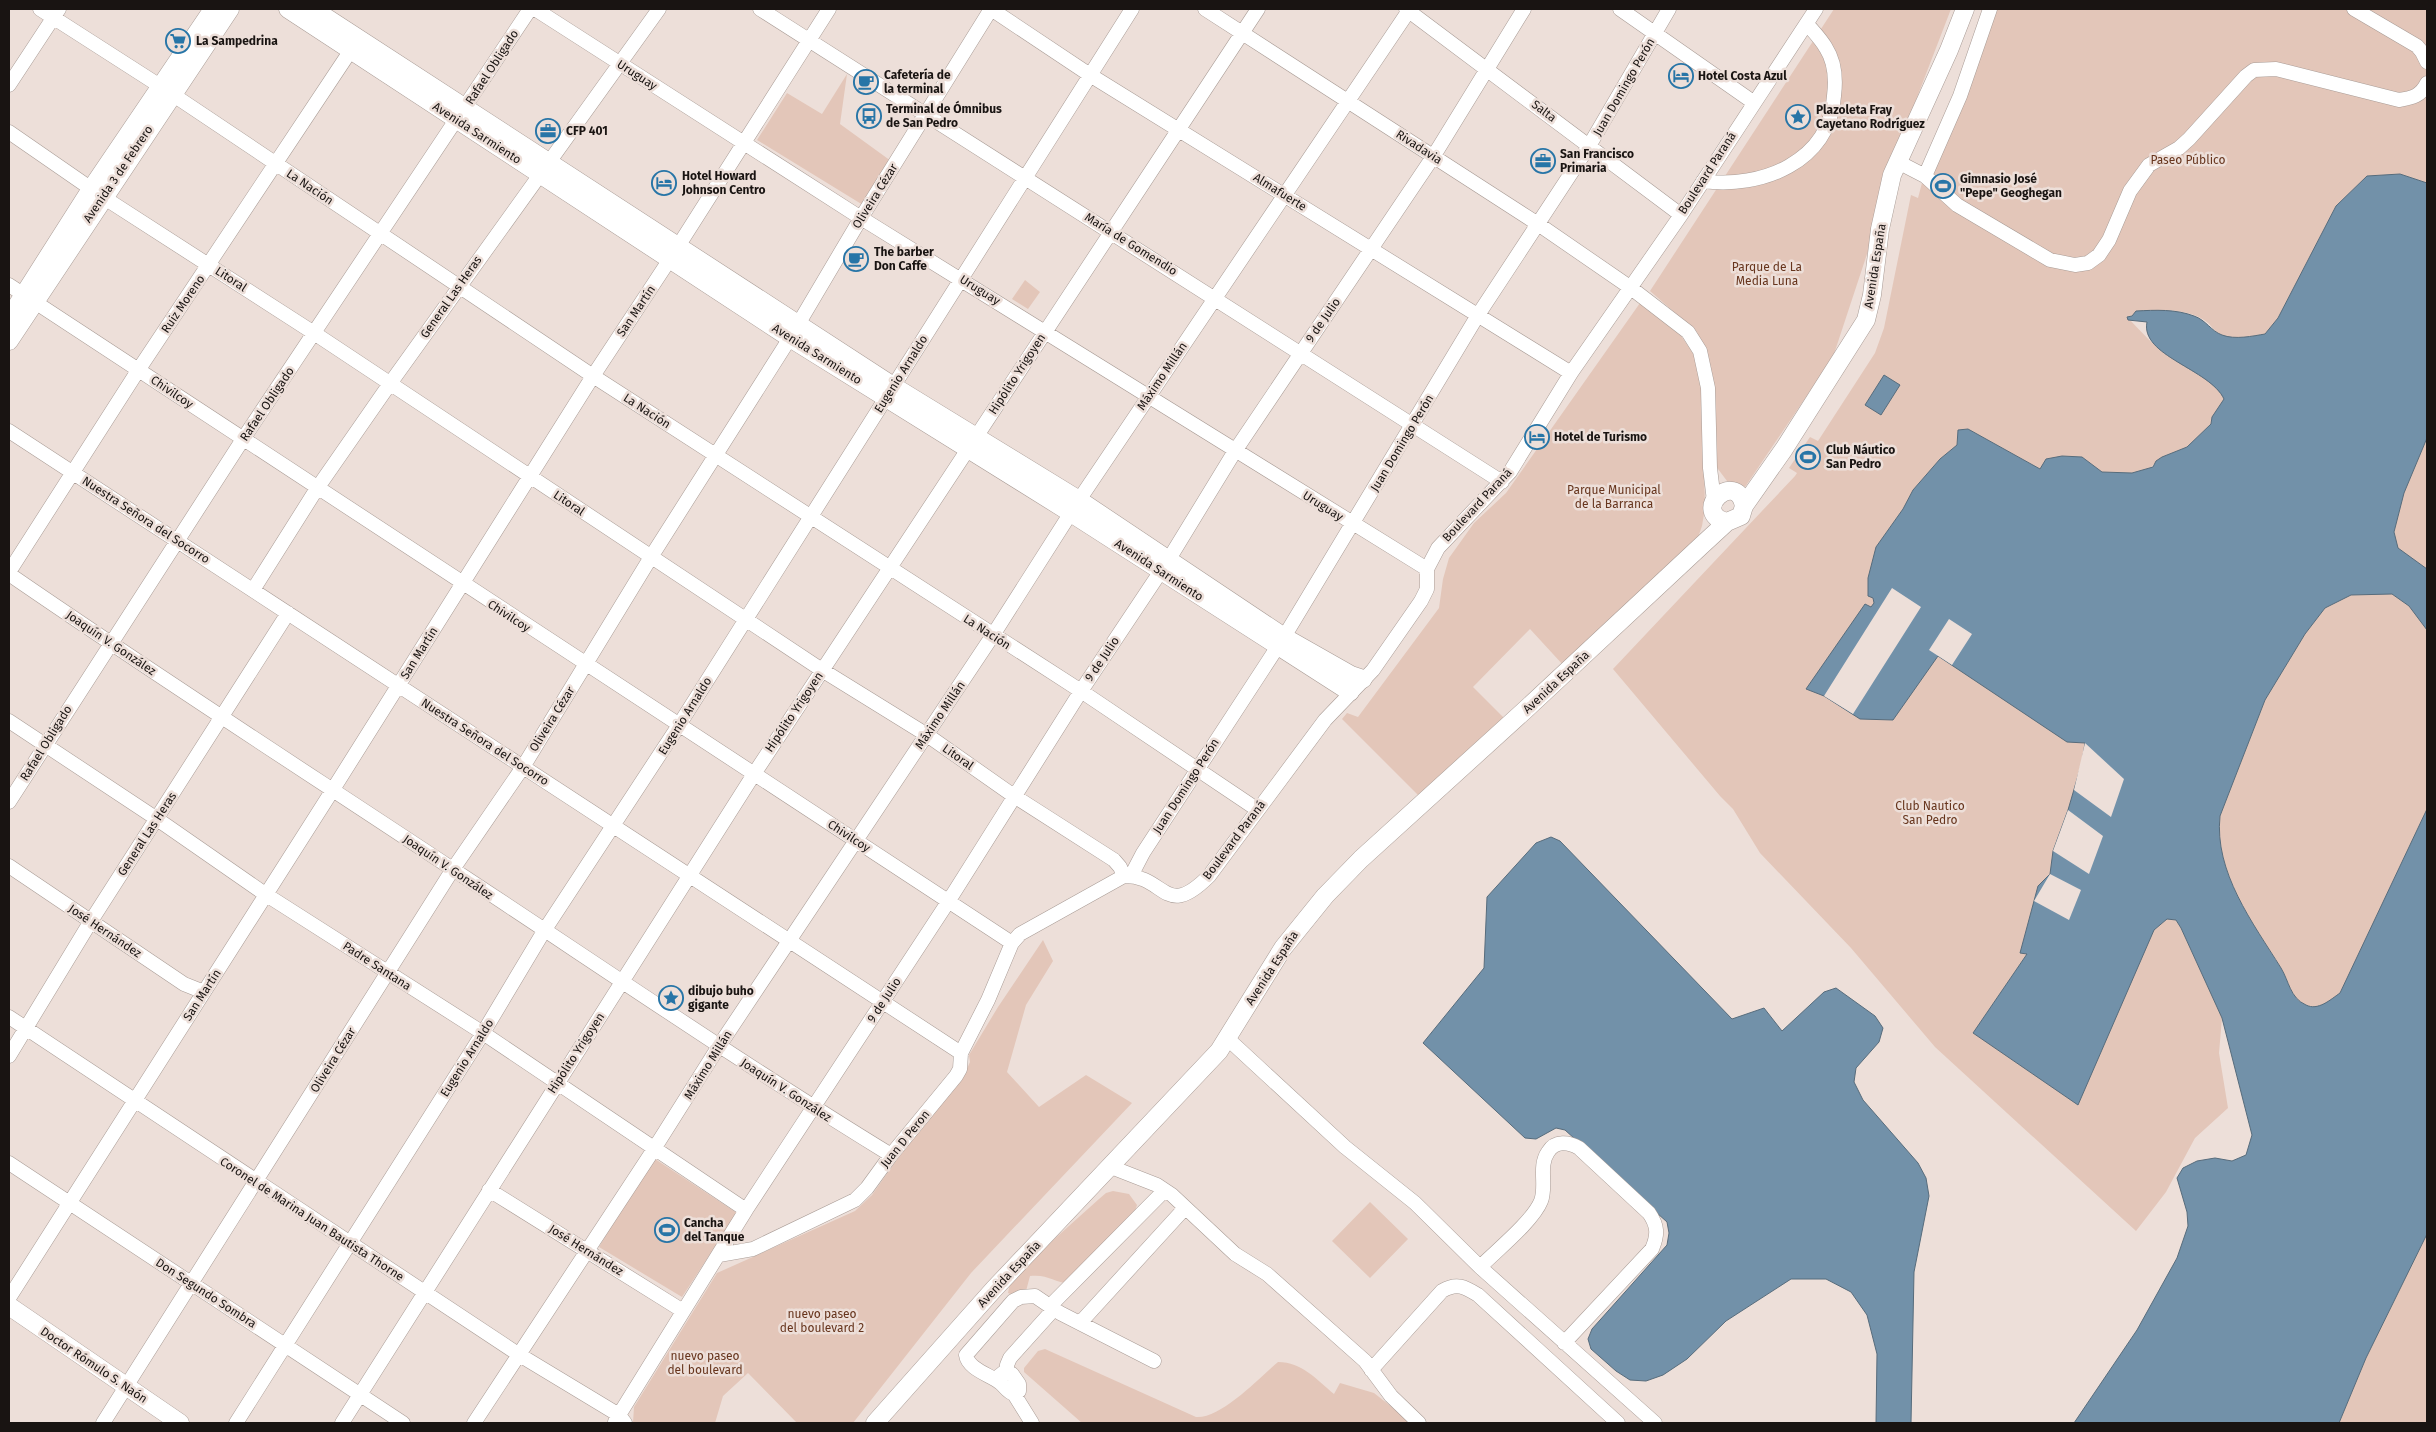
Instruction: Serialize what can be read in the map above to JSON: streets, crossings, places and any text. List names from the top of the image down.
{
  "streets": {
    "main road": [
      "Avenida Sarmiento",
      "Avenida 3 de Febrero",
      "Avenida España",
      "Doctor Rómulo S. Naón"
    ],
    "street": [
      "Rafael Obligado",
      "Uruguay",
      "Juan Domingo Perón",
      "Salta",
      "Rivadavia",
      "Boulevard Paraná",
      "La Nación",
      "Almafuerte",
      "Oliveira Cézar",
      "María de Gomendio",
      "Litoral",
      "General Las Heras",
      "Ruiz Moreno",
      "San Martín",
      "9 de Julio",
      "Eugenio Arnaldo",
      "Hipólito Yrigoyen",
      "Máximo Millán",
      "Chivilcoy",
      "Nuestra Señora del Socorro",
      "Joaquín V. González",
      "José Hernández",
      "Padre Santana",
      "Juan D Peron",
      "Coronel de Marina Juan Bautista Thorne",
      "Don Segundo Sombra"
    ]
  },
  "crossings": [
    ["Rafael Obligado", "Avenida Sarmiento"],
    ["Rafael Obligado", "La Nación"],
    ["Rafael Obligado", "Litoral"],
    ["Rafael Obligado", "Chivilcoy"],
    ["Rafael Obligado", "Nuestra Señora del Socorro"],
    ["Rafael Obligado", "Joaquín V. González"],
    ["Rafael Obligado", "Padre Santana"],
    ["Uruguay", "Juan Domingo Perón"],
    ["Uruguay", "Boulevard Paraná"],
    ["Uruguay", "Oliveira Cézar"],
    ["Uruguay", "General Las Heras"],
    ["Uruguay", "San Martín"],
    ["Uruguay", "9 de Julio"],
    ["Uruguay", "Eugenio Arnaldo"],
    ["Uruguay", "Hipólito Yrigoyen"],
    ["Uruguay", "Máximo Millán"],
    ["Juan Domingo Perón", "Salta"],
    ["Juan Domingo Perón", "Avenida Sarmiento"],
    ["Juan Domingo Perón", "Rivadavia"],
    ["Juan Domingo Perón", "Boulevard Paraná"],
    ["Juan Domingo Perón", "La Nación"],
    ["Juan Domingo Perón", "Almafuerte"],
    ["Juan Domingo Perón", "María de Gomendio"],
    ["Juan Domingo Perón", "Litoral"],
    ["Salta", "Boulevard Paraná"],
    ["Salta", "9 de Julio"],
    ["Salta", "Máximo Millán"],
    ["Avenida Sarmiento", "Boulevard Paraná"],
    ["Avenida Sarmiento", "Oliveira Cézar"],
    ["Avenida Sarmiento", "General Las Heras"],
    ["Avenida Sarmiento", "Ruiz Moreno"],
    ["Avenida Sarmiento", "San Martín"],
    ["Avenida Sarmiento", "9 de Julio"],
    ["Avenida Sarmiento", "Eugenio Arnaldo"],
    ["Avenida Sarmiento", "Hipólito Yrigoyen"],
    ["Avenida Sarmiento", "Máximo Millán"],
    ["Rivadavia", "Boulevard Paraná"],
    ["Rivadavia", "Avenida España"],
    ["Rivadavia", "9 de Julio"],
    ["Rivadavia", "Hipólito Yrigoyen"],
    ["Rivadavia", "Máximo Millán"],
    ["Boulevard Paraná", "La Nación"],
    ["Boulevard Paraná", "Almafuerte"],
    ["Boulevard Paraná", "María de Gomendio"],
    ["Boulevard Paraná", "Litoral"],
    ["Avenida 3 de Febrero", "La Nación"],
    ["Avenida 3 de Febrero", "Litoral"],
    ["Avenida 3 de Febrero", "Chivilcoy"],
    ["La Nación", "Oliveira Cézar"],
    ["La Nación", "General Las Heras"],
    ["La Nación", "Ruiz Moreno"],
    ["La Nación", "San Martín"],
    ["La Nación", "9 de Julio"],
    ["La Nación", "Eugenio Arnaldo"],
    ["La Nación", "Hipólito Yrigoyen"],
    ["La Nación", "Máximo Millán"],
    ["Almafuerte", "Oliveira Cézar"],
    ["Almafuerte", "9 de Julio"],
    ["Almafuerte", "Eugenio Arnaldo"],
    ["Almafuerte", "Hipólito Yrigoyen"],
    ["Almafuerte", "Máximo Millán"],
    ["Oliveira Cézar", "María de Gomendio"],
    ["Oliveira Cézar", "Litoral"],
    ["Oliveira Cézar", "Chivilcoy"],
    ["Oliveira Cézar", "Nuestra Señora del Socorro"],
    ["Oliveira Cézar", "Joaquín V. González"],
    ["Oliveira Cézar", "Padre Santana"],
    ["Oliveira Cézar", "Coronel de Marina Juan Bautista Thorne"],
    ["Oliveira Cézar", "Don Segundo Sombra"],
    ["Oliveira Cézar", "Doctor Rómulo S. Naón"],
    ["María de Gomendio", "San Martín"],
    ["María de Gomendio", "9 de Julio"],
    ["María de Gomendio", "Eugenio Arnaldo"],
    ["María de Gomendio", "Hipólito Yrigoyen"],
    ["María de Gomendio", "Máximo Millán"],
    ["Litoral", "General Las Heras"],
    ["Litoral", "Ruiz Moreno"],
    ["Litoral", "San Martín"],
    ["Litoral", "9 de Julio"],
    ["Litoral", "Eugenio Arnaldo"],
    ["Litoral", "Hipólito Yrigoyen"],
    ["Litoral", "Máximo Millán"],
    ["General Las Heras", "Chivilcoy"],
    ["General Las Heras", "Nuestra Señora del Socorro"],
    ["General Las Heras", "Joaquín V. González"],
    ["General Las Heras", "José Hernández"],
    ["General Las Heras", "Padre Santana"],
    ["General Las Heras", "Coronel de Marina Juan Bautista Thorne"],
    ["Ruiz Moreno", "Chivilcoy"],
    ["Ruiz Moreno", "Nuestra Señora del Socorro"],
    ["Ruiz Moreno", "Joaquín V. González"],
    ["San Martín", "Chivilcoy"],
    ["San Martín", "Nuestra Señora del Socorro"],
    ["San Martín", "Joaquín V. González"],
    ["San Martín", "José Hernández"],
    ["San Martín", "Padre Santana"],
    ["San Martín", "Coronel de Marina Juan Bautista Thorne"],
    ["San Martín", "Don Segundo Sombra"],
    ["9 de Julio", "Chivilcoy"],
    ["9 de Julio", "Nuestra Señora del Socorro"],
    ["9 de Julio", "Joaquín V. González"],
    ["9 de Julio", "José Hernández"],
    ["9 de Julio", "Padre Santana"],
    ["9 de Julio", "Juan D Peron"],
    ["9 de Julio", "Coronel de Marina Juan Bautista Thorne"],
    ["Eugenio Arnaldo", "Chivilcoy"],
    ["Eugenio Arnaldo", "Nuestra Señora del Socorro"],
    ["Eugenio Arnaldo", "Joaquín V. González"],
    ["Eugenio Arnaldo", "Padre Santana"],
    ["Eugenio Arnaldo", "Coronel de Marina Juan Bautista Thorne"],
    ["Eugenio Arnaldo", "Don Segundo Sombra"],
    ["Hipólito Yrigoyen", "Chivilcoy"],
    ["Hipólito Yrigoyen", "Nuestra Señora del Socorro"],
    ["Hipólito Yrigoyen", "Joaquín V. González"],
    ["Hipólito Yrigoyen", "José Hernández"],
    ["Hipólito Yrigoyen", "Padre Santana"],
    ["Hipólito Yrigoyen", "Coronel de Marina Juan Bautista Thorne"],
    ["Hipólito Yrigoyen", "Don Segundo Sombra"],
    ["Máximo Millán", "Chivilcoy"],
    ["Máximo Millán", "Nuestra Señora del Socorro"],
    ["Máximo Millán", "Joaquín V. González"],
    ["Máximo Millán", "José Hernández"],
    ["Máximo Millán", "Padre Santana"],
    ["Máximo Millán", "Coronel de Marina Juan Bautista Thorne"],
    ["Chivilcoy", "Juan D Peron"],
    ["Nuestra Señora del Socorro", "Juan D Peron"],
    ["Joaquín V. González", "Juan D Peron"]
  ],
  "parks": [
    "Paseo Público",
    "Parque de La Media Luna",
    "Parque Municipal de la Barranca",
    "Club Nautico San Pedro",
    "nuevo paseo del boulevard 2",
    "nuevo paseo del boulevard"
  ],
  "places": {
    "supermarket": ["La Sampedrina"],
    "hotel": ["Hotel Costa Azul", "Hotel Howard Johnson Centro", "Hotel de Turismo"],
    "cafe": ["Cafetería de la terminal", "The barber Don Caffe"],
    "bus stop": ["Terminal de Ómnibus de San Pedro"],
    "place": ["Plazoleta Fray Cayetano Rodríguez", "dibujo buho gigante"],
    "office": ["CFP 401", "San Francisco Primaria"],
    "sports": ["Gimnasio José \"Pepe\" Geoghegan", "Club Náutico San Pedro", "Cancha del Tanque"]
  }
}
